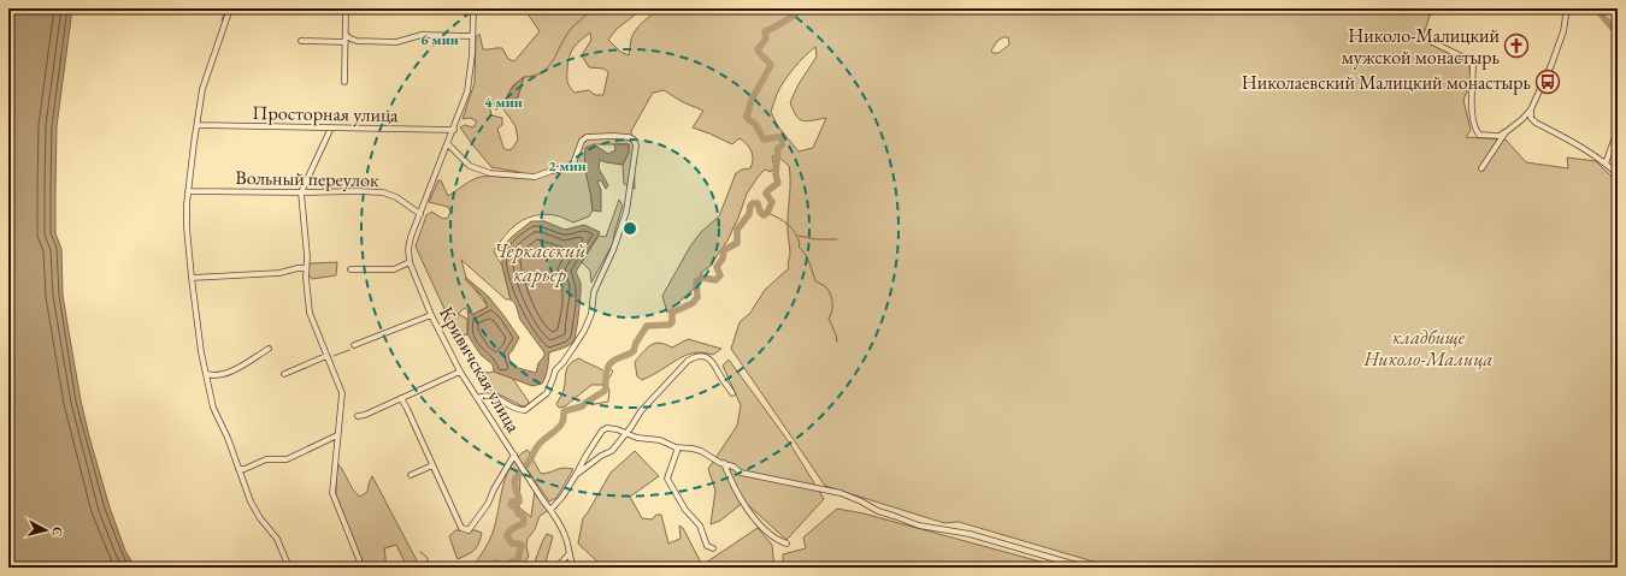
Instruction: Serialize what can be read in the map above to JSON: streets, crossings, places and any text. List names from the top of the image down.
{
  "streets": {
    "street": ["Просторная улица", "Вольный переулок", "Кривичская улица"]
  },
  "crossings": [
    ["Просторная улица", "Кривичская улица"],
    ["Вольный переулок", "Кривичская улица"]
  ],
  "water": ["Черкасский карьер"],
  "parks": ["кладбище Николо-Малица"],
  "places": {
    "church": ["Николо-Малицкий мужской монастырь"],
    "bus stop": ["Николаевский Малицкий монастырь"]
  },
  "north": "right",
  "rings": ["6 мин", "4 мин", "2 мин"]
}
